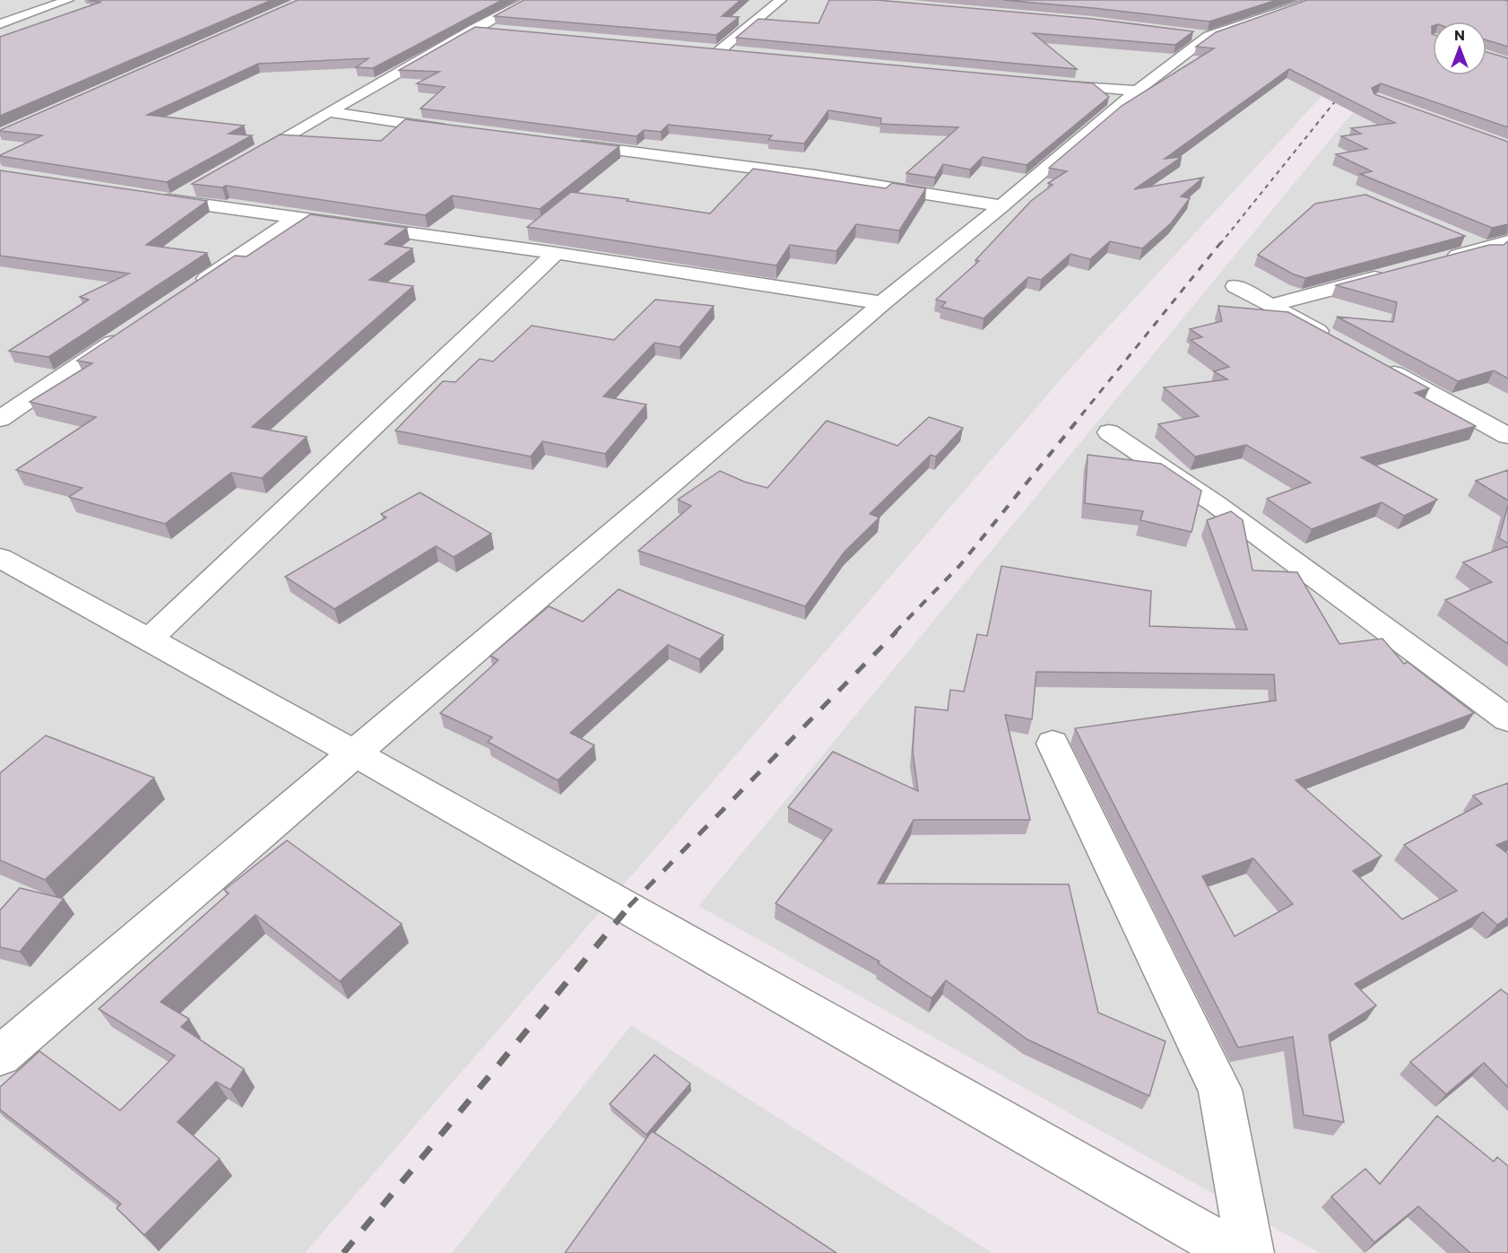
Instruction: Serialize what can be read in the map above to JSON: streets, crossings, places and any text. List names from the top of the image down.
{
  "north": "top"
}
